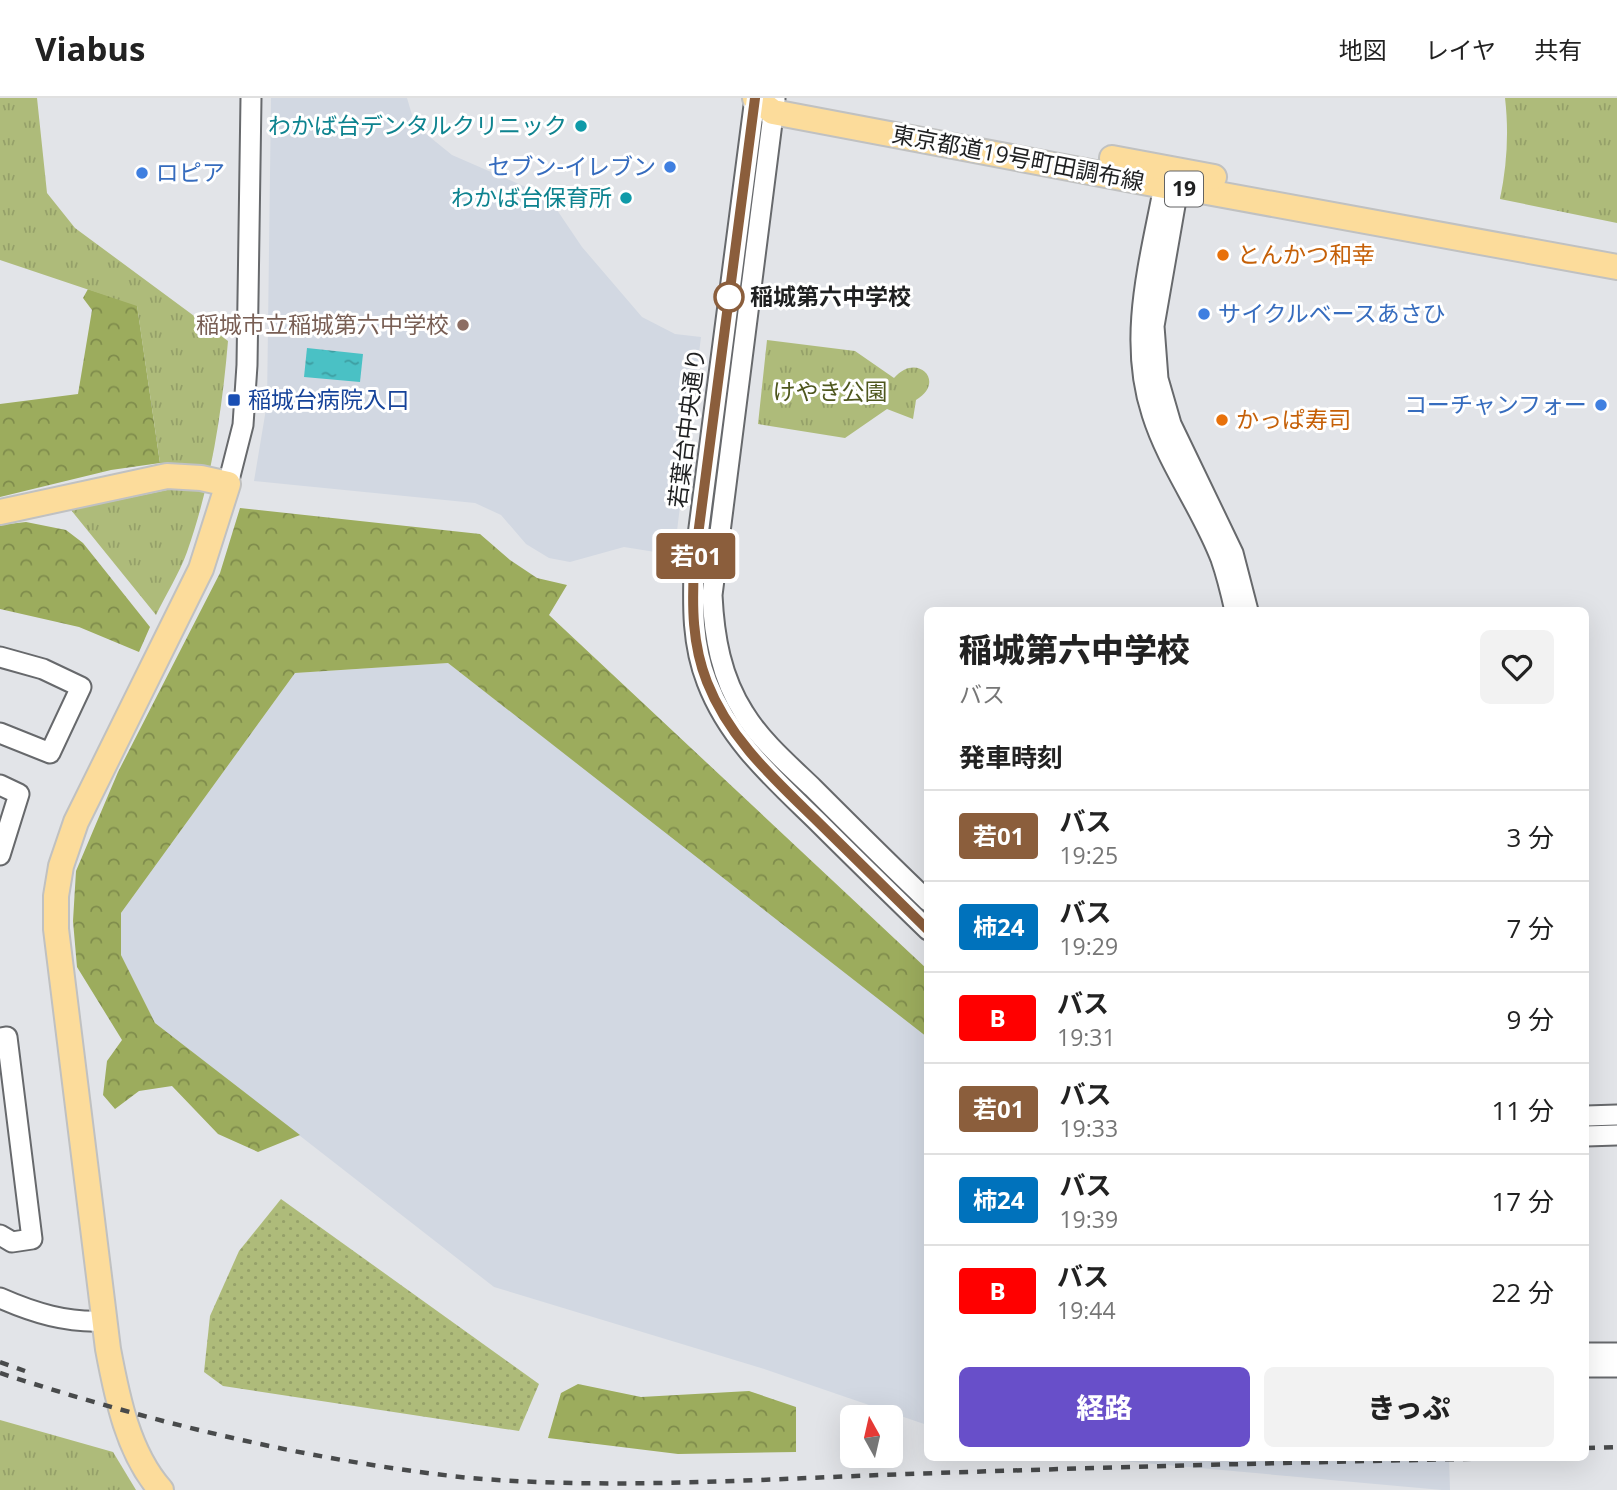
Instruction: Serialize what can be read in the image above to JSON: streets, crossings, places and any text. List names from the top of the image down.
{
  "streets": {
    "main road": ["東京都道19号町田調布線", "19"],
    "street": ["若葉台中央通り"]
  },
  "crossings": [
    ["東京都道19号町田調布線", "若葉台中央通り"]
  ],
  "parks": ["けやき公園"],
  "places": {
    "other": [
      "わかば台デンタルクリニック",
      "セブン-イレブン",
      "ロピア",
      "わかば台保育所",
      "とんかつ和幸",
      "稲城第六中学校",
      "サイクルベースあさひ",
      "稲城市立稲城第六中学校",
      "コーチャンフォー",
      "かっぱ寿司"
    ],
    "transit": ["稲城台病院入口"]
  },
  "lines": ["bus line 若01"],
  "north": "top",
  "page": {
    "header": "Viabus",
    "nav": ["地図", "レイヤ", "共有"],
    "on_map": "若01",
    "heading": [
      ["稲城第六中学校", "バス"],
      "発車時刻"
    ],
    "list": [
      {
        "mark": "若01",
        "name": "バス",
        "note": "19:25",
        "value": "3 分"
      },
      {
        "mark": "柿24",
        "name": "バス",
        "note": "19:29",
        "value": "7 分"
      },
      {
        "mark": "B",
        "name": "バス",
        "note": "19:31",
        "value": "9 分"
      },
      {
        "mark": "若01",
        "name": "バス",
        "note": "19:33",
        "value": "11 分"
      },
      {
        "mark": "柿24",
        "name": "バス",
        "note": "19:39",
        "value": "17 分"
      },
      {
        "mark": "B",
        "name": "バス",
        "note": "19:44",
        "value": "22 分"
      }
    ],
    "buttons": ["経路", "きっぷ"]
  }
}
